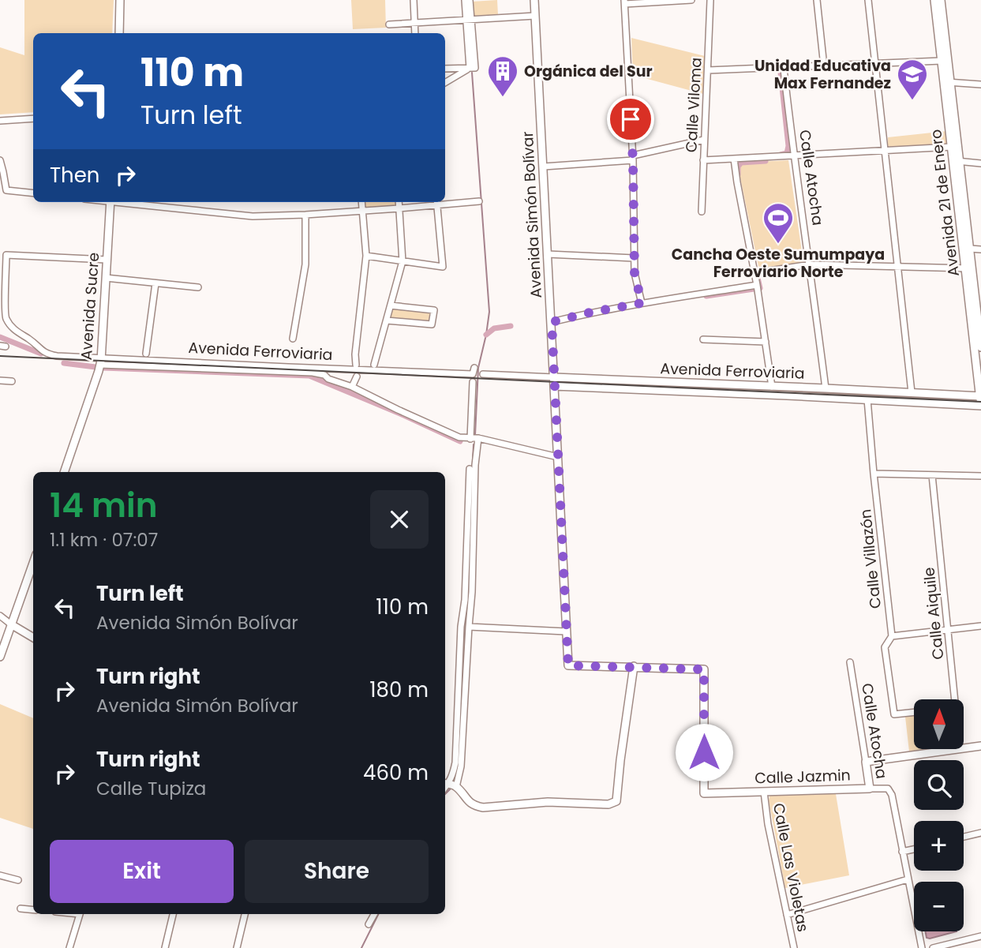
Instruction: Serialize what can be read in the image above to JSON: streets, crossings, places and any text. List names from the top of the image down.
{
  "streets": {
    "street": [
      "Calle Viloma",
      "Calle Atocha",
      "Avenida 21 de Enero",
      "Avenida Simón Bolívar",
      "Avenida Sucre",
      "Avenida Ferroviaria",
      "Calle Villazón",
      "Calle Aiquile",
      "Calle Jazmin",
      "Calle Las Violetas"
    ]
  },
  "crossings": [
    ["Calle Atocha", "Avenida Ferroviaria"],
    ["Calle Atocha", "Calle Jazmin"],
    ["Avenida 21 de Enero", "Avenida Ferroviaria"],
    ["Avenida Simón Bolívar", "Avenida Ferroviaria"],
    ["Avenida Simón Bolívar", "Calle Jazmin"],
    ["Avenida Sucre", "Avenida Ferroviaria"],
    ["Avenida Ferroviaria", "Calle Villazón"],
    ["Calle Jazmin", "Calle Las Violetas"]
  ],
  "places": {
    "building": ["Orgánica del Sur"],
    "school or university": ["Unidad Educativa Max Fernandez"],
    "sports": ["Cancha Oeste Sumumpaya Ferroviario Norte"]
  },
  "north": "top",
  "page": {
    "turn": ["110 m", "Turn left"],
    "then": "Then",
    "heading": ["14 min", "1.1 km · 07:07"],
    "list": [
      {
        "name": "Turn left",
        "note": "Avenida Simón Bolívar",
        "value": "110 m"
      },
      {
        "name": "Turn right",
        "note": "Avenida Simón Bolívar",
        "value": "180 m"
      },
      {
        "name": "Turn right",
        "note": "Calle Tupiza",
        "value": "460 m"
      }
    ],
    "map_buttons": ["+", "−"],
    "buttons": ["Exit", "Share"]
  }
}
